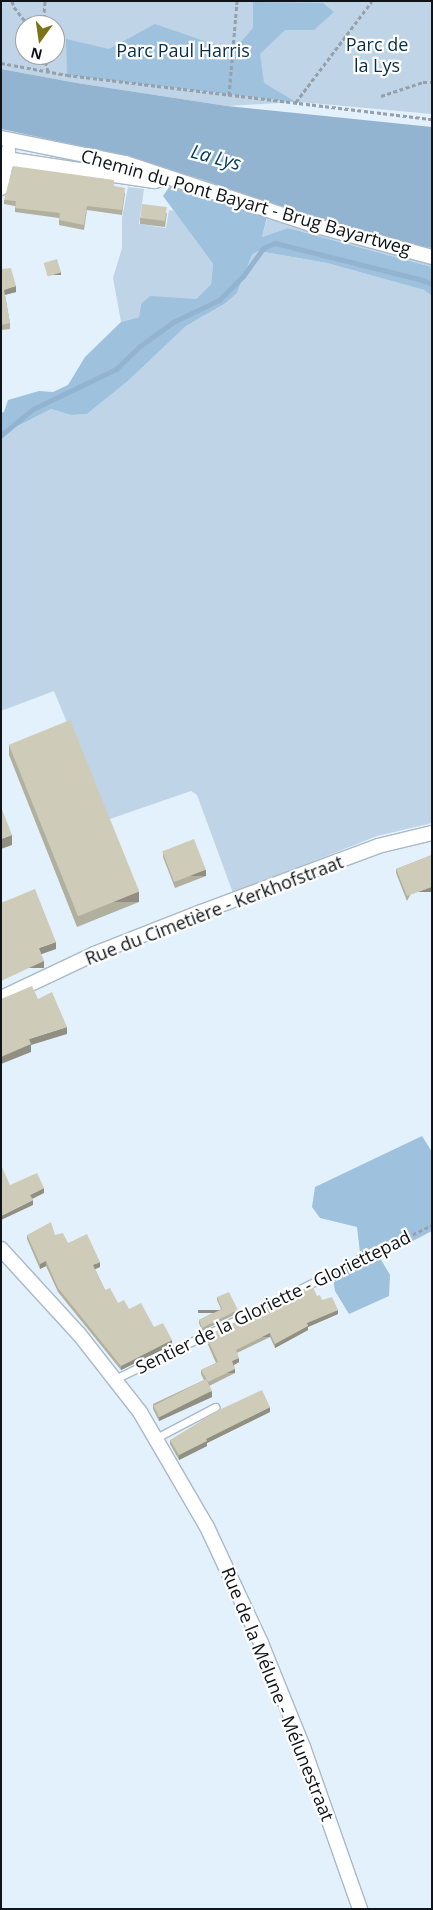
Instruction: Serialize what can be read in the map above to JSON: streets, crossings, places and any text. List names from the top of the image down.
{
  "streets": {
    "street": ["Chemin du Pont Bayart - Brug Bayartweg", "Rue du Cimetière - Kerkhofstraat", "Rue de la Mélune - Mélunestraat"],
    "lane": ["Sentier de la Gloriette - Gloriettepad"]
  },
  "crossings": [
    ["Sentier de la Gloriette - Gloriettepad", "Rue de la Mélune - Mélunestraat"]
  ],
  "water": ["La Lys"],
  "parks": ["Parc de la Lys", "Parc Paul Harris"],
  "north": "bottom"
}
